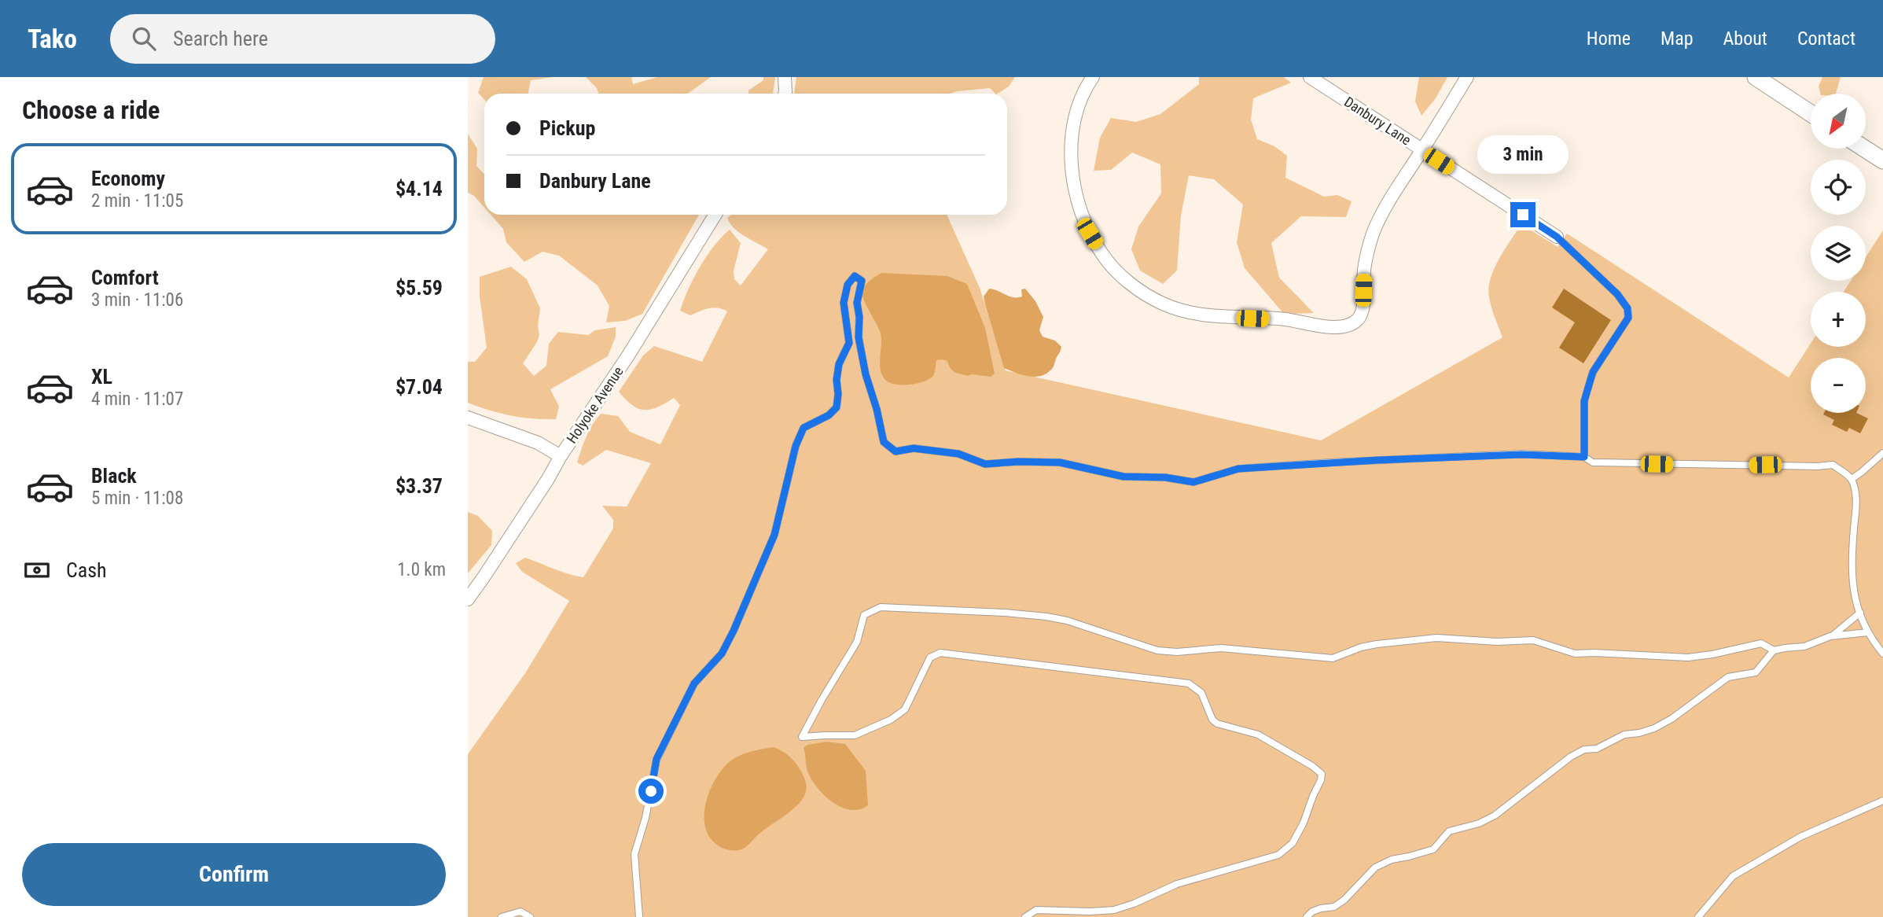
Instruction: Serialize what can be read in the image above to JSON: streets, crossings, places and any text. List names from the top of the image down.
{
  "streets": {
    "street": ["Danbury Lane", "Holyoke Avenue"]
  },
  "north": "bottom left",
  "page": {
    "header": "Tako",
    "search": "Search here",
    "nav": [
      "Home",
      "Map",
      "About",
      "Contact"
    ],
    "heading": "Choose a ride",
    "map_buttons": ["+", "−"],
    "banner": ["Pickup", "Danbury Lane"],
    "bubble": "3 min",
    "list": [
      {
        "name": "Economy",
        "note": "2 min · 11:05",
        "value": "$4.14"
      },
      {
        "name": "Comfort",
        "note": "3 min · 11:06",
        "value": "$5.59"
      },
      {
        "name": "XL",
        "note": "4 min · 11:07",
        "value": "$7.04"
      },
      {
        "name": "Black",
        "note": "5 min · 11:08",
        "value": "$3.37"
      }
    ],
    "pay": ["Cash", "1.0 km"],
    "buttons": "Confirm"
  }
}
